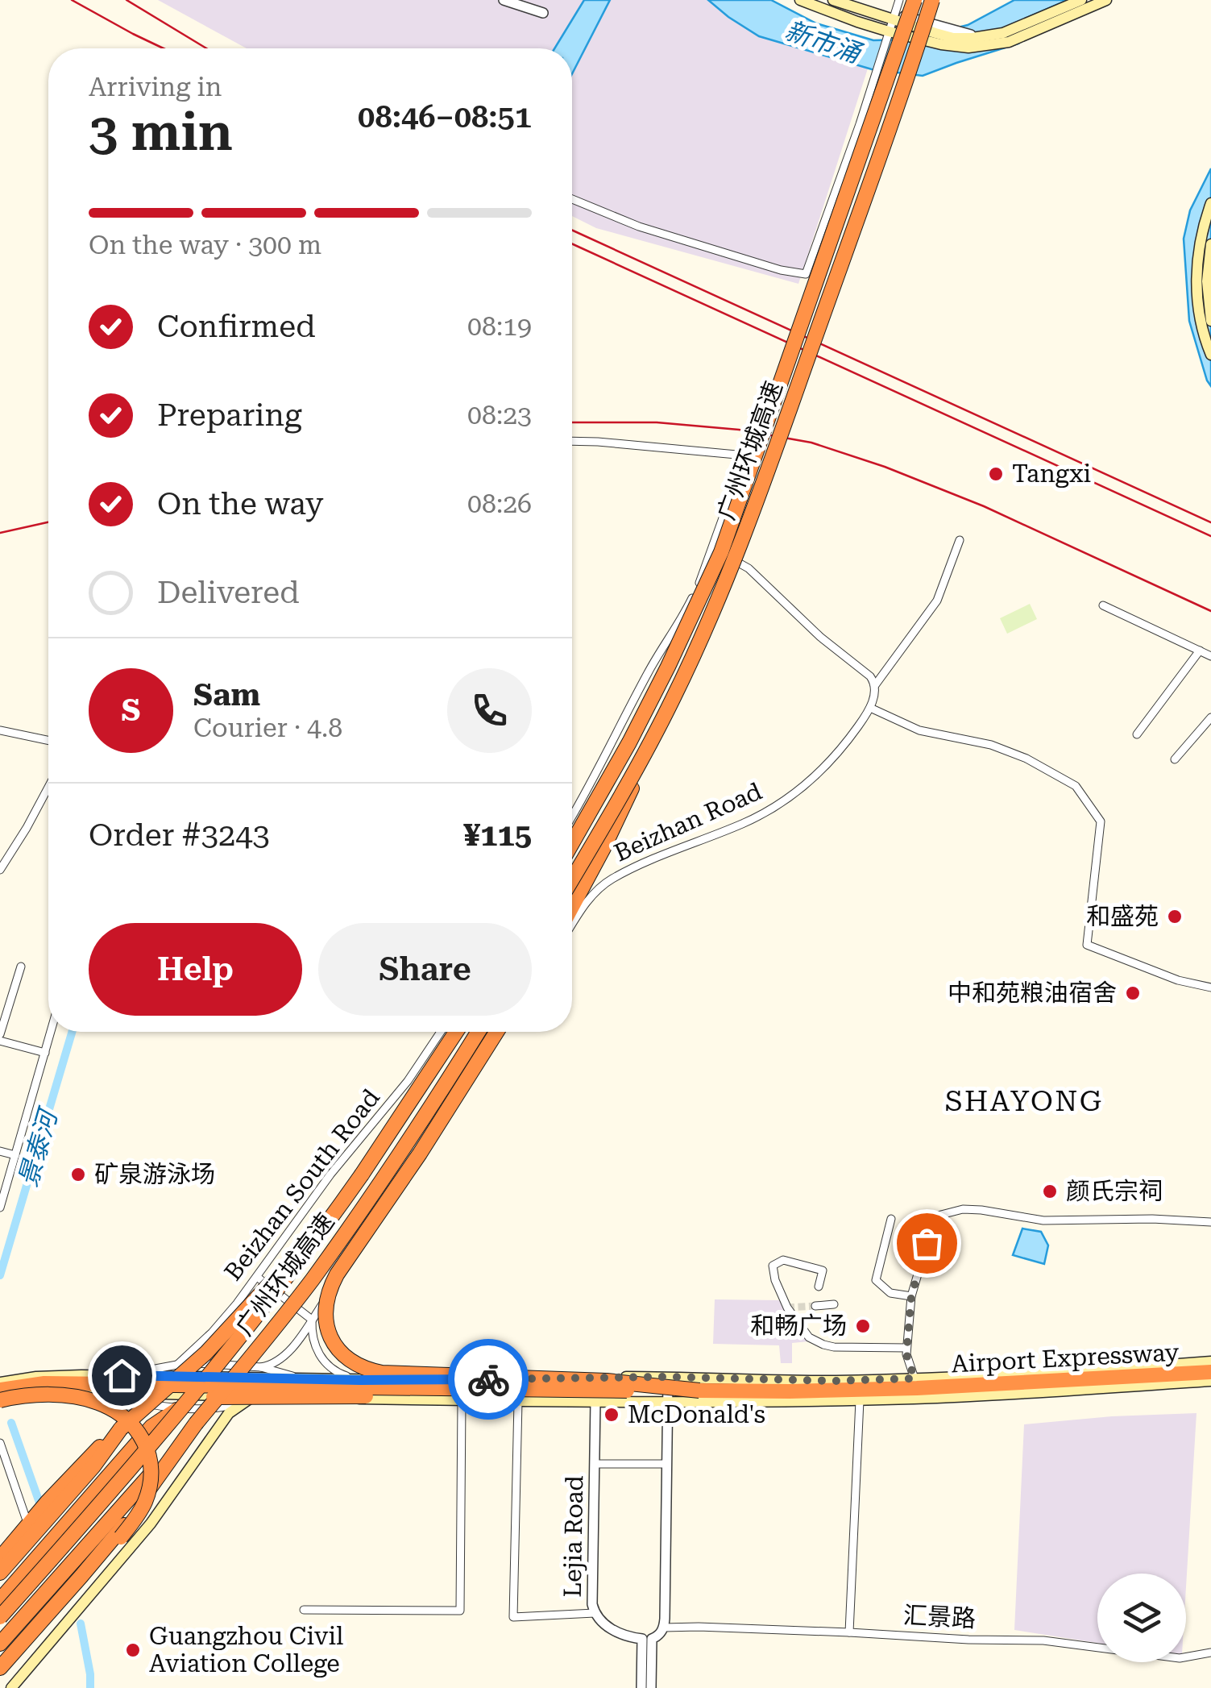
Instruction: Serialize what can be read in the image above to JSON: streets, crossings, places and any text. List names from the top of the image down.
{
  "streets": {
    "highway": ["广州环城高速", "Airport Expressway"],
    "street": [
      "Beizhan Road",
      "Beizhan South Road",
      "Lejia Road",
      "汇景路"
    ]
  },
  "districts": ["SHAYONG"],
  "water": ["新市涌", "景泰河"],
  "places": [
    "Tangxi",
    "和盛苑",
    "中和苑粮油宿舍",
    "矿泉游泳场",
    "颜氏宗祠",
    "和畅广场",
    "McDonald's",
    "Guangzhou Civil Aviation College"
  ],
  "page": {
    "heading": ["3 min", "Arriving in", "08:46–08:51"],
    "panel": [
      "Sam",
      "Courier · 4.8",
      "Order #3243",
      "¥115"
    ],
    "bar": "On the way · 300 m",
    "list": [
      ["Confirmed", "08:19"],
      ["Preparing", "08:23"],
      ["On the way", "08:26"],
      "Delivered"
    ],
    "round": "S",
    "buttons": ["Help", "Share"]
  }
}
